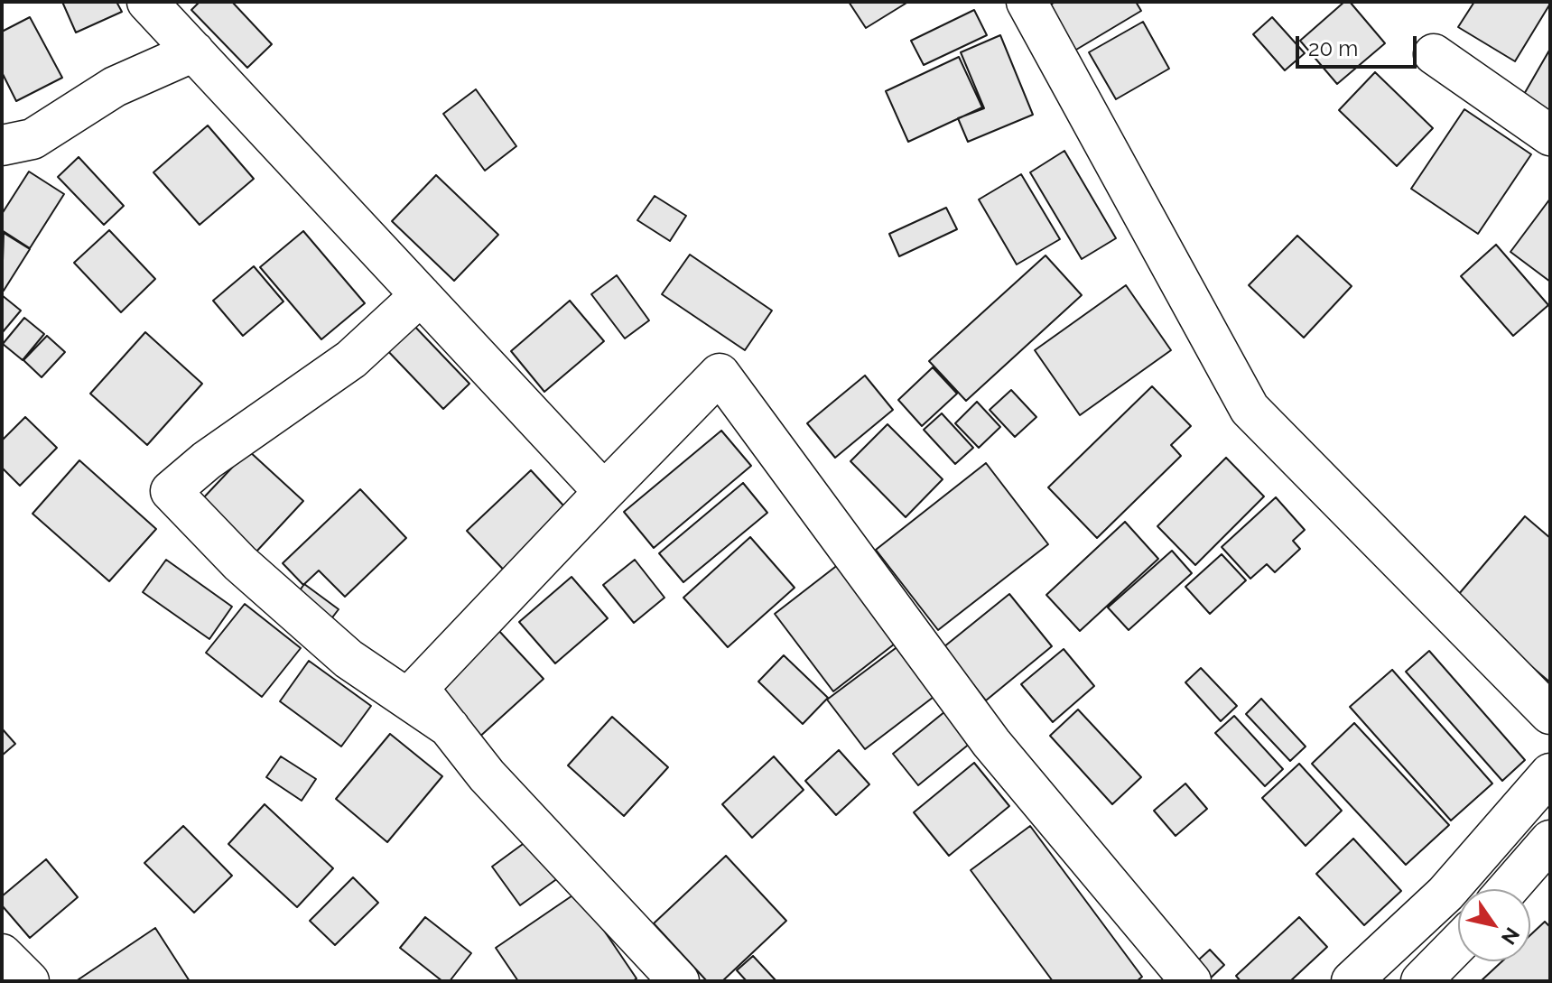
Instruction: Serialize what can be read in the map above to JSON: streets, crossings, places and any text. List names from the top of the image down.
{
  "scale_bar": "20 m",
  "north": "bottom right"
}
